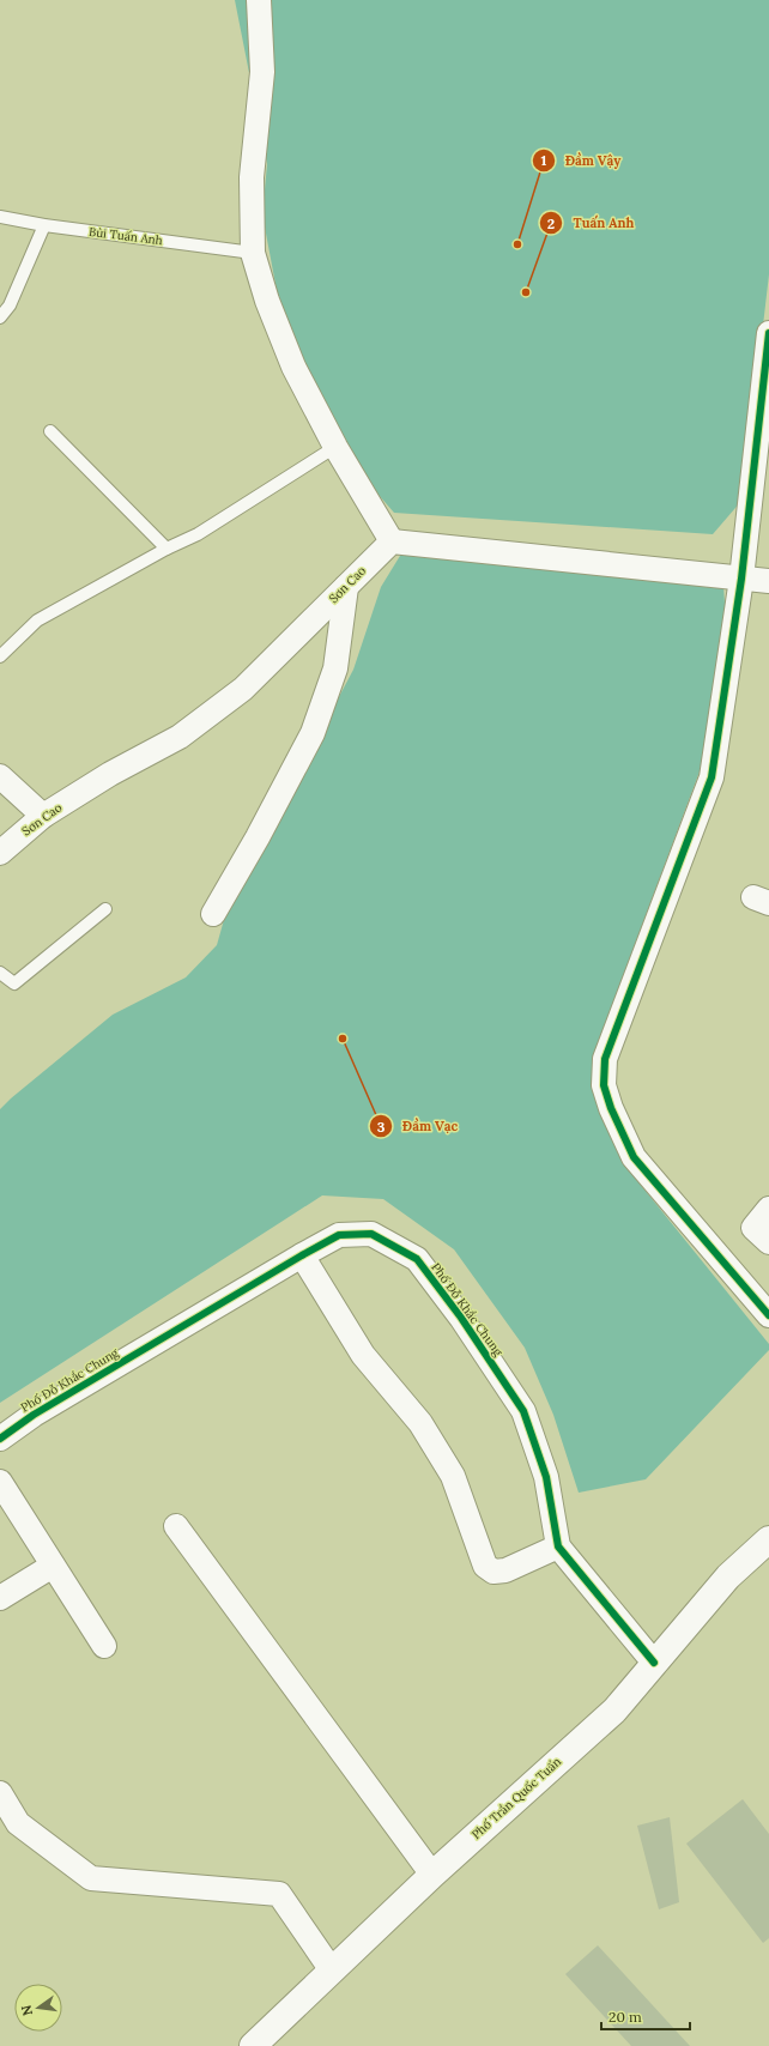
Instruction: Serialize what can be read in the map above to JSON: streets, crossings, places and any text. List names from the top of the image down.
{
  "streets": {
    "street": ["Sơn Cao", "Phố Đỗ Khắc Chung", "Phố Trần Quốc Tuấn"],
    "lane": ["Bùi Tuấn Anh"]
  },
  "crossings": [
    ["Phố Đỗ Khắc Chung", "Phố Trần Quốc Tuấn"]
  ],
  "places": ["Đầm Vậy", "Tuấn Anh", "Đầm Vạc"],
  "scale_bar": "20 m",
  "north": "left"
}
